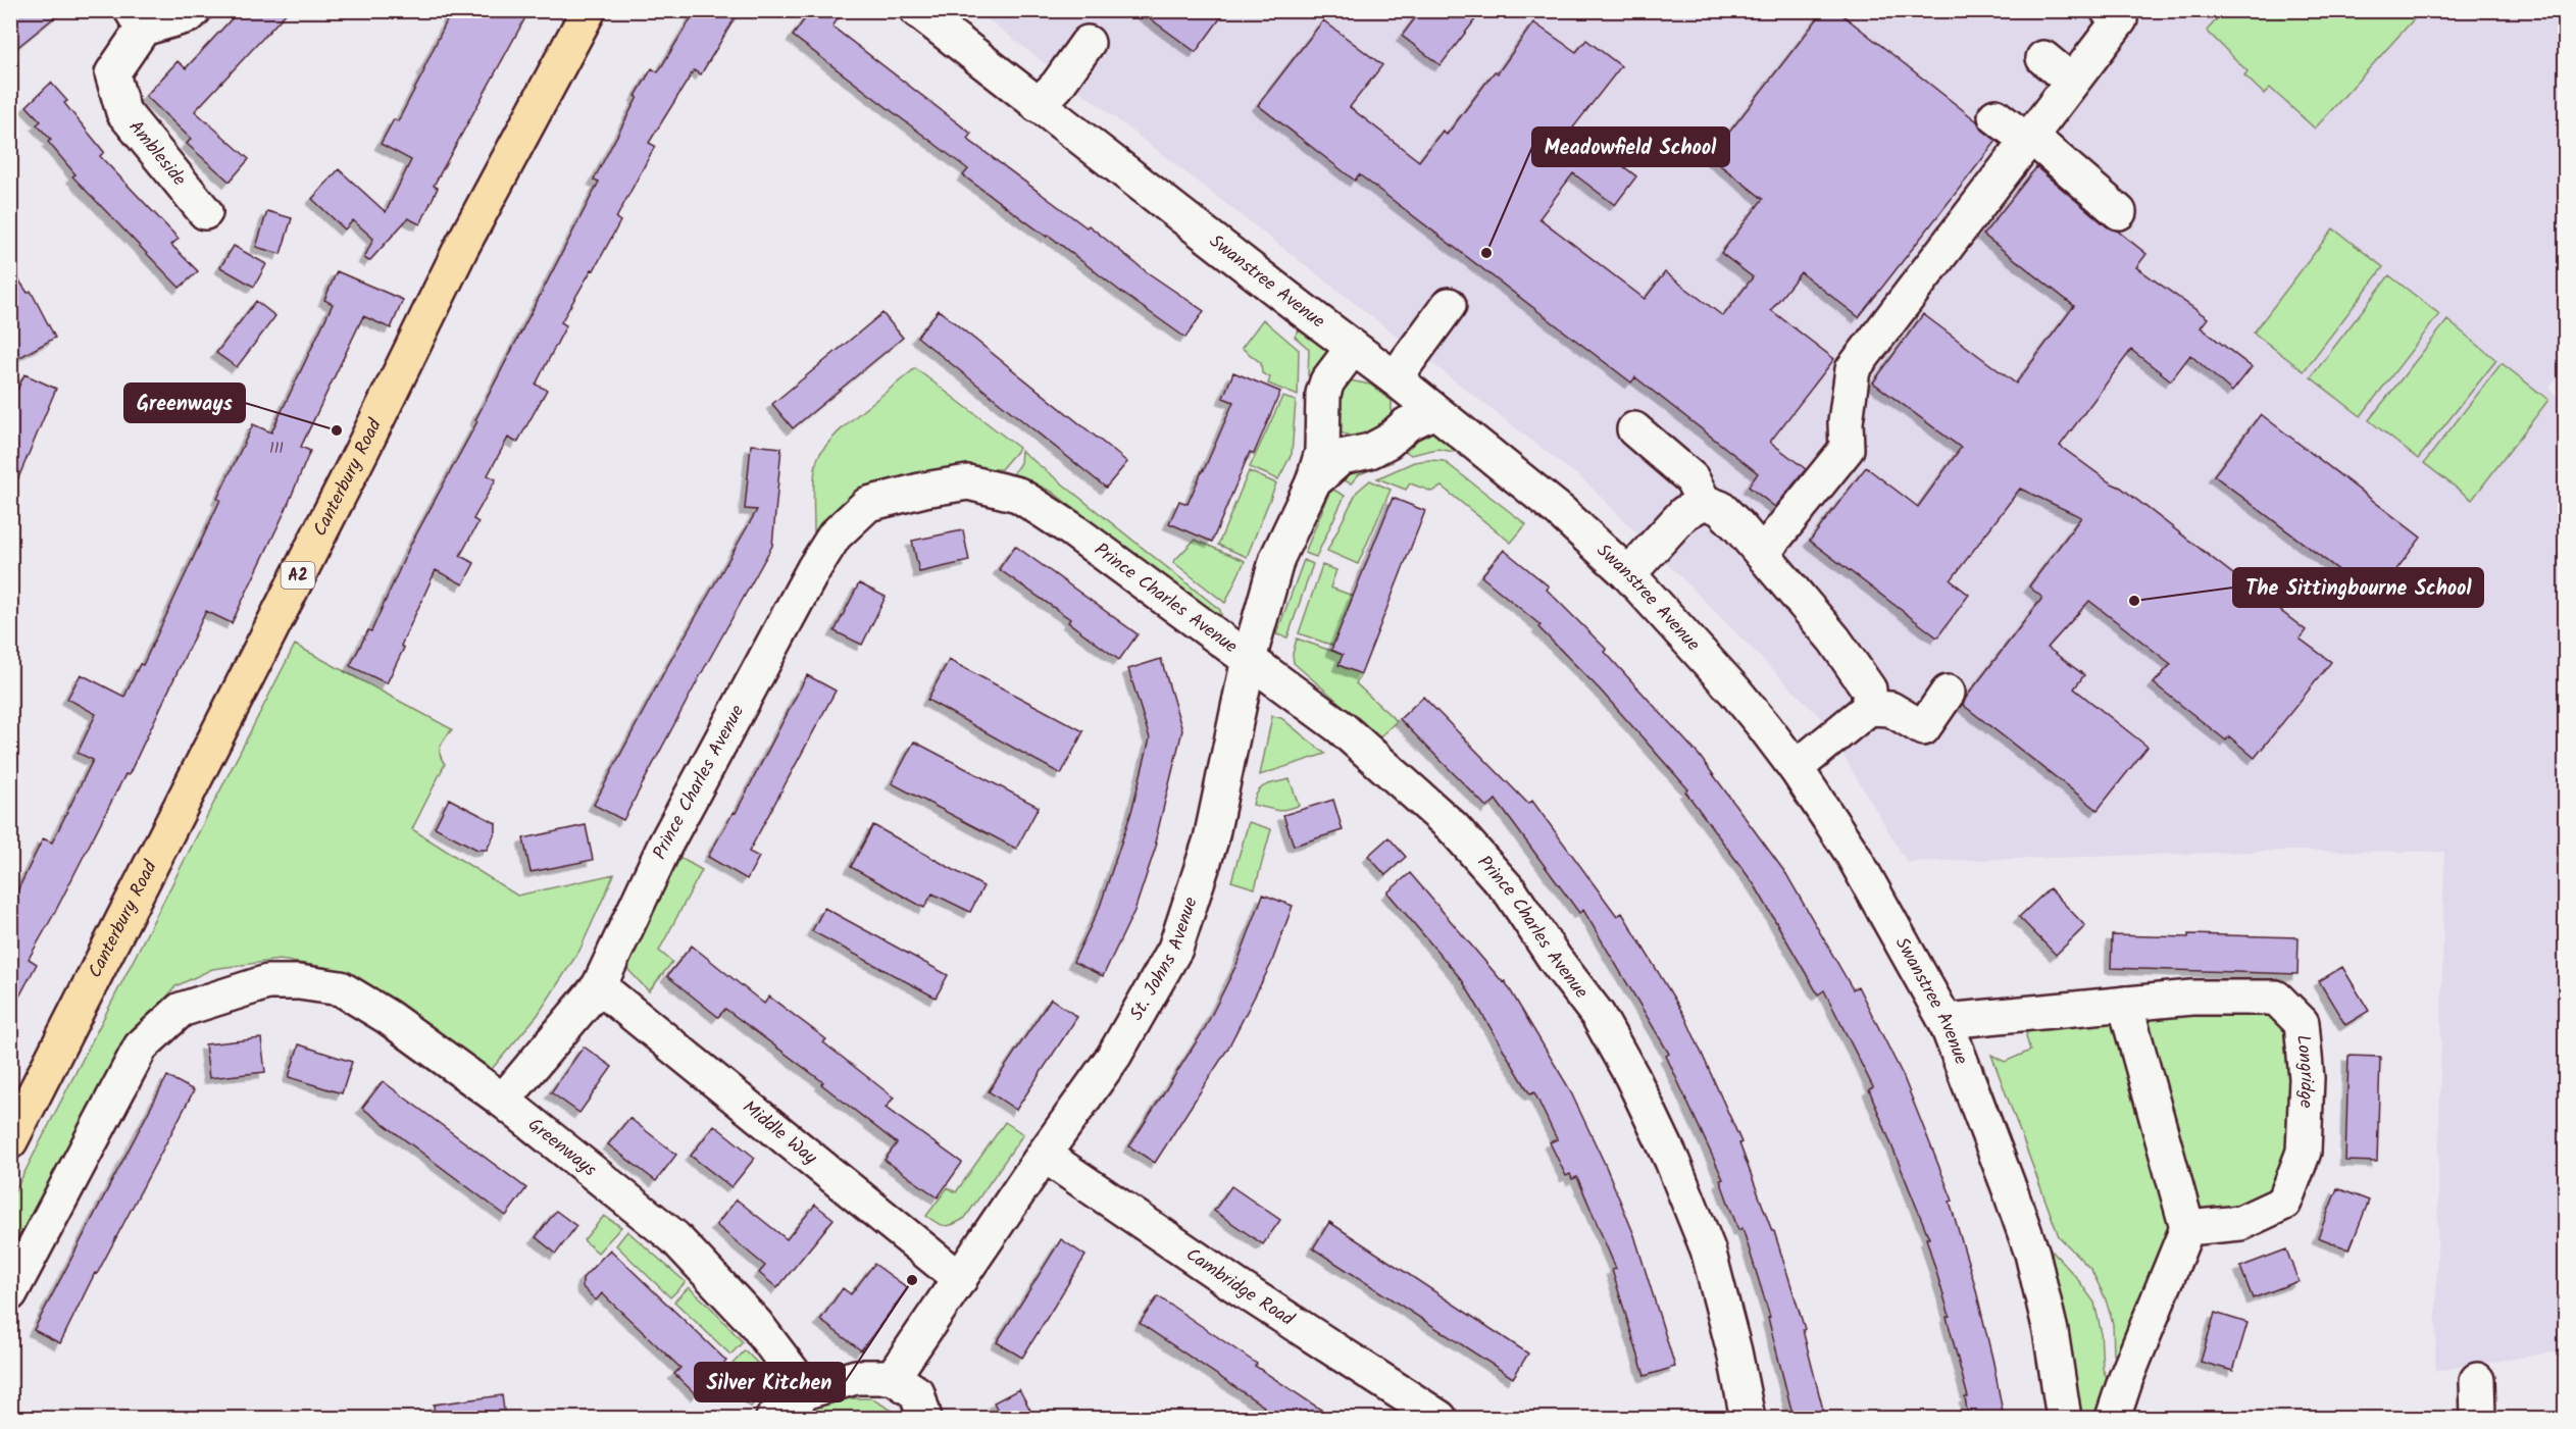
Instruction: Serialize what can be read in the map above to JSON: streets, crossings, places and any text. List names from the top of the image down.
{
  "streets": {
    "main road": ["Canterbury Road", "A2"],
    "street": [
      "Ambleside",
      "Swanstree Avenue",
      "Prince Charles Avenue",
      "St. Johns Avenue",
      "Longridge",
      "Middle Way",
      "Greenways",
      "Cambridge Road"
    ]
  },
  "crossings": [
    ["Swanstree Avenue", "St. Johns Avenue"],
    ["Swanstree Avenue", "Longridge"],
    ["Prince Charles Avenue", "St. Johns Avenue"],
    ["Prince Charles Avenue", "Middle Way"],
    ["Prince Charles Avenue", "Greenways"],
    ["St. Johns Avenue", "Middle Way"],
    ["St. Johns Avenue", "Cambridge Road"]
  ],
  "places": [
    "Meadowfield School",
    "Greenways",
    "The Sittingbourne School",
    "Silver Kitchen"
  ],
  "house_numbers": ["111"]
}
